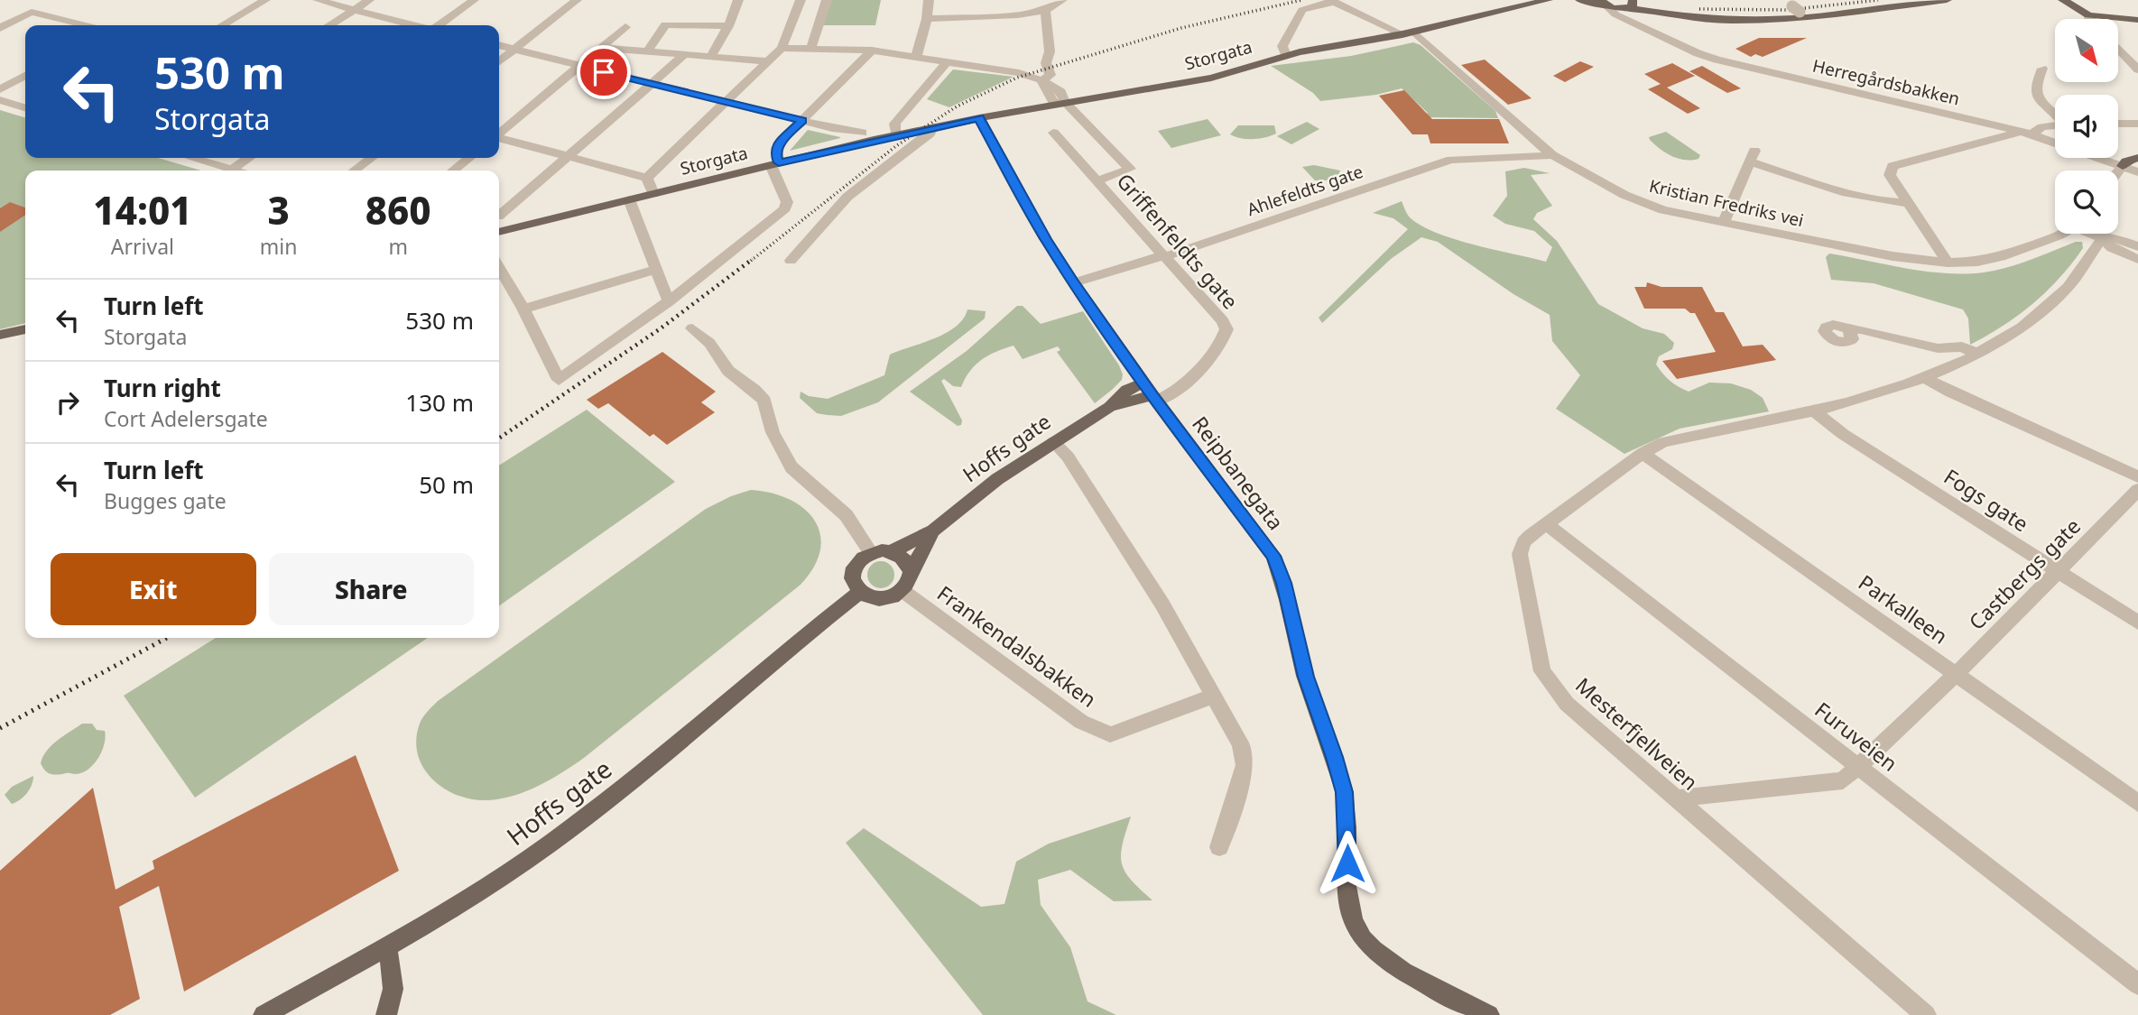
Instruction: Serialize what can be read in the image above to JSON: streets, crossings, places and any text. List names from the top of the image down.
{
  "streets": {
    "main road": ["Storgata", "Hoffs gate", "Reipbanegata"],
    "street": [
      "Herregårdsbakken",
      "Ahlefeldts gate",
      "Kristian Fredriks vei",
      "Griffenfeldts gate",
      "Fogs gate",
      "Castbergs gate",
      "Parkalleen",
      "Frankendalsbakken",
      "Mesterfjellveien",
      "Furuveien"
    ]
  },
  "crossings": [
    ["Storgata", "Kristian Fredriks vei"],
    ["Storgata", "Reipbanegata"],
    ["Ahlefeldts gate", "Kristian Fredriks vei"],
    ["Ahlefeldts gate", "Griffenfeldts gate"],
    ["Ahlefeldts gate", "Reipbanegata"],
    ["Griffenfeldts gate", "Hoffs gate"],
    ["Griffenfeldts gate", "Reipbanegata"],
    ["Hoffs gate", "Reipbanegata"],
    ["Hoffs gate", "Frankendalsbakken"],
    ["Fogs gate", "Castbergs gate"],
    ["Fogs gate", "Mesterfjellveien"],
    ["Castbergs gate", "Parkalleen"],
    ["Castbergs gate", "Mesterfjellveien"],
    ["Castbergs gate", "Furuveien"],
    ["Parkalleen", "Mesterfjellveien"],
    ["Mesterfjellveien", "Furuveien"]
  ],
  "north": "bottom right",
  "page": {
    "turn": ["530 m", "Storgata"],
    "eta": [
      "14:01",
      "Arrival",
      "3",
      "min",
      "860",
      "m"
    ],
    "list": [
      {
        "name": "Turn left",
        "note": "Storgata",
        "value": "530 m"
      },
      {
        "name": "Turn right",
        "note": "Cort Adelersgate",
        "value": "130 m"
      },
      {
        "name": "Turn left",
        "note": "Bugges gate",
        "value": "50 m"
      }
    ],
    "buttons": ["Exit", "Share"]
  }
}
